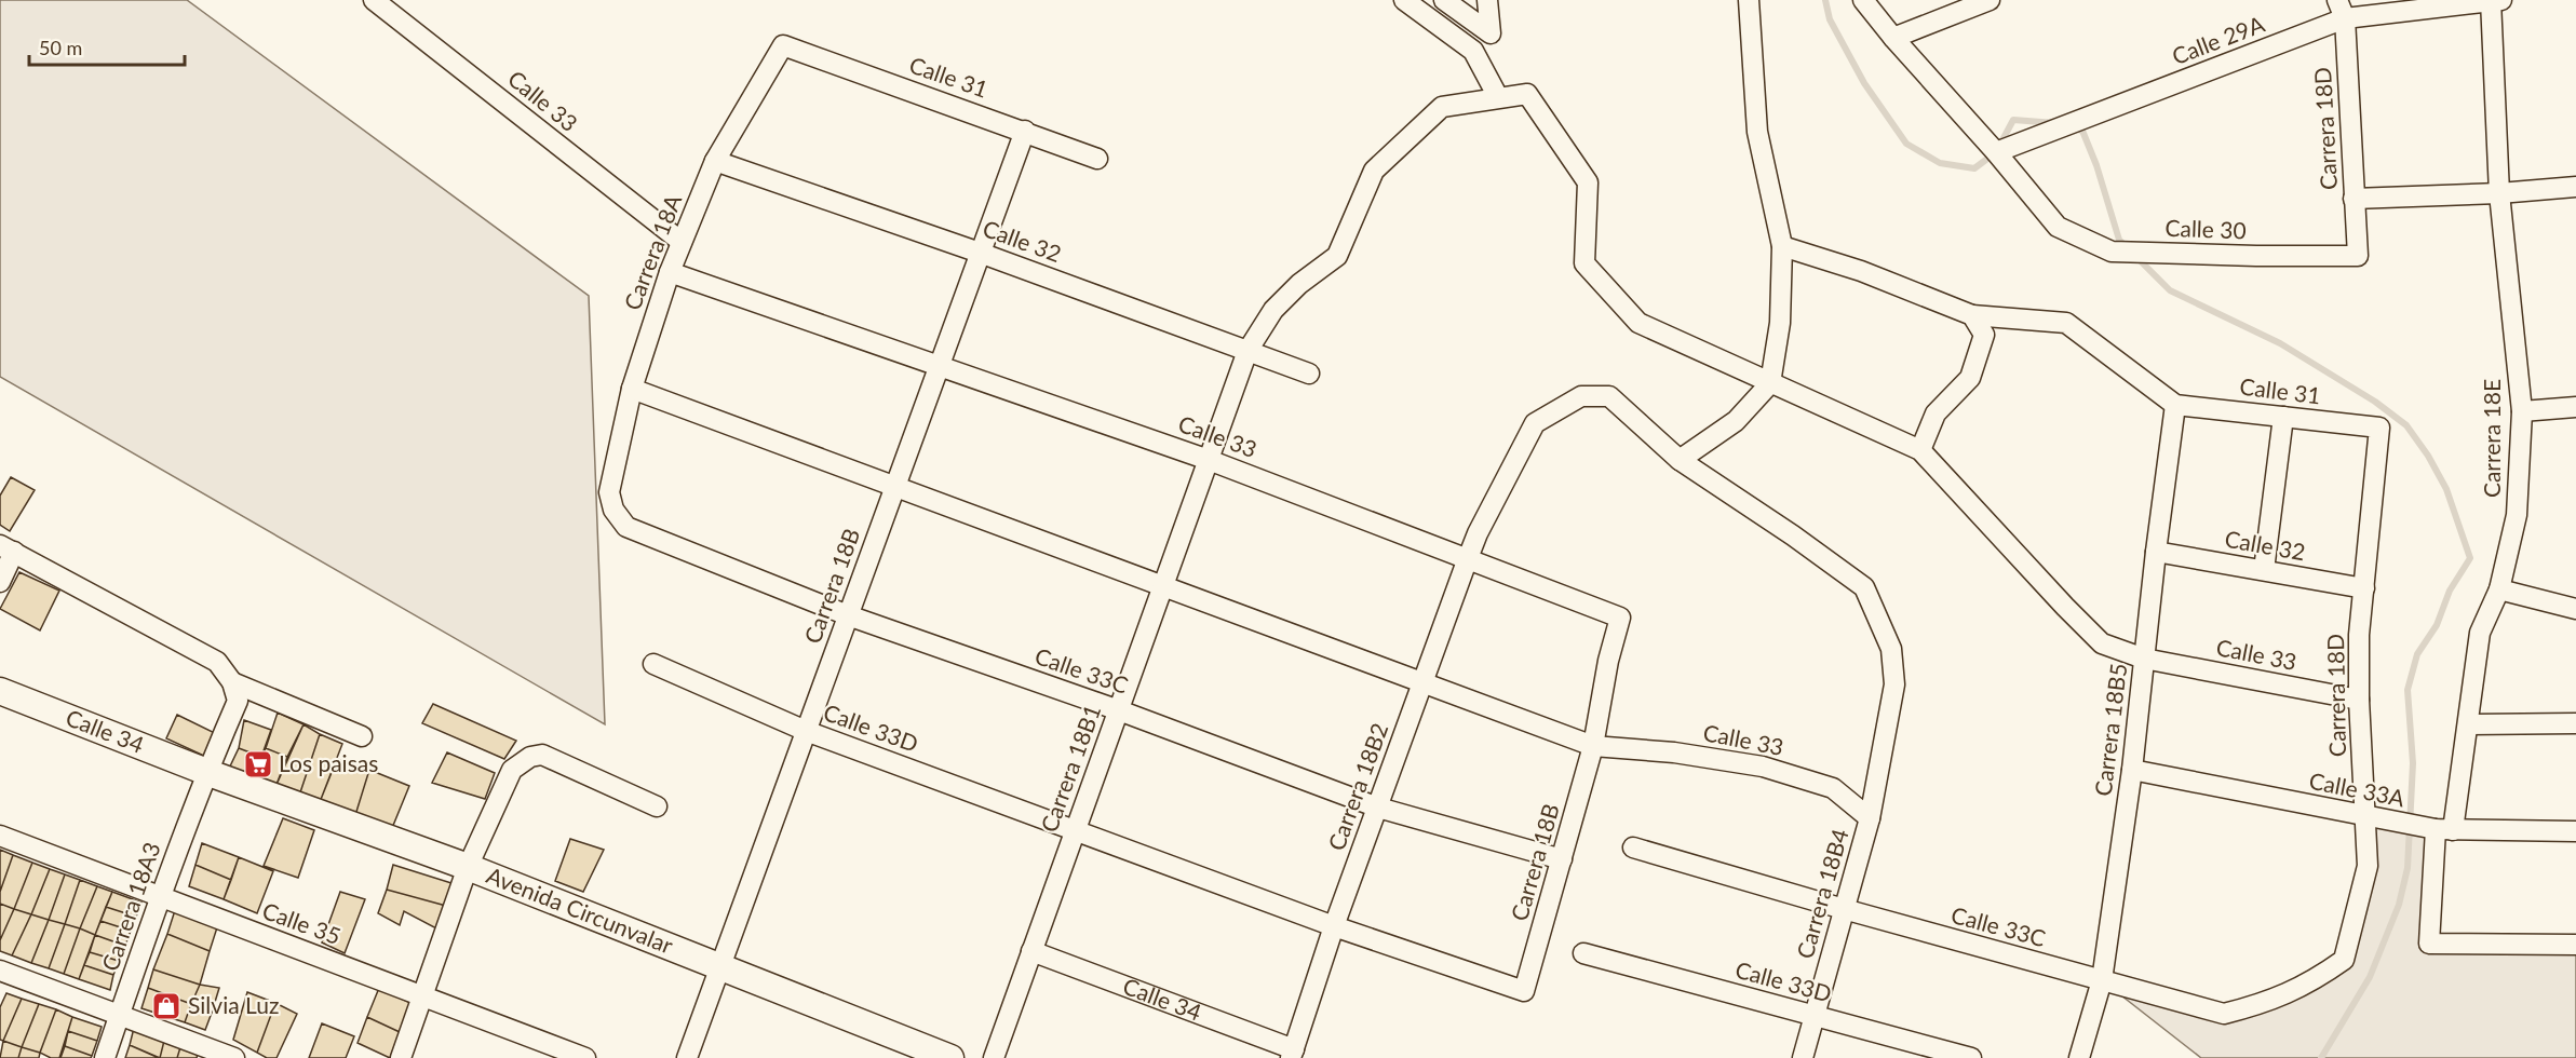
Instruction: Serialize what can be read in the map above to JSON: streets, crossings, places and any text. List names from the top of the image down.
{
  "streets": {
    "main road": ["Calle 34", "Avenida Circunvalar"],
    "street": [
      "Calle 29A",
      "Calle 31",
      "Calle 33",
      "Carrera 18D",
      "Calle 30",
      "Calle 32",
      "Carrera 18A",
      "Carrera 18E",
      "Carrera 18B",
      "Calle 33C",
      "Calle 33D",
      "Carrera 18B5",
      "Carrera 18B1",
      "Carrera 18B2",
      "Calle 33A",
      "Carrera 18B4",
      "Carrera 18A3",
      "Calle 35"
    ]
  },
  "crossings": [
    ["Calle 29A", "Carrera 18D"],
    ["Calle 29A", "Calle 30"],
    ["Calle 29A", "Carrera 18E"],
    ["Calle 31", "Carrera 18D"],
    ["Calle 31", "Carrera 18A"],
    ["Calle 31", "Carrera 18B"],
    ["Calle 31", "Carrera 18B5"],
    ["Calle 33", "Carrera 18D"],
    ["Calle 33", "Carrera 18A"],
    ["Calle 33", "Carrera 18B"],
    ["Calle 33", "Carrera 18B5"],
    ["Calle 33", "Carrera 18B1"],
    ["Calle 33", "Carrera 18B2"],
    ["Calle 33", "Carrera 18B4"],
    ["Carrera 18D", "Calle 30"],
    ["Carrera 18D", "Calle 32"],
    ["Carrera 18D", "Calle 33C"],
    ["Carrera 18D", "Calle 33A"],
    ["Calle 32", "Carrera 18A"],
    ["Calle 32", "Carrera 18B"],
    ["Calle 32", "Carrera 18B5"],
    ["Calle 32", "Carrera 18B1"],
    ["Carrera 18A", "Calle 33C"],
    ["Carrera 18E", "Calle 33A"],
    ["Carrera 18B", "Calle 33C"],
    ["Carrera 18B", "Calle 33D"],
    ["Carrera 18B", "Carrera 18B2"],
    ["Carrera 18B", "Avenida Circunvalar"],
    ["Calle 33C", "Carrera 18B5"],
    ["Calle 33C", "Carrera 18B1"],
    ["Calle 33C", "Carrera 18B2"],
    ["Calle 33C", "Carrera 18B4"],
    ["Calle 33D", "Carrera 18B1"],
    ["Calle 33D", "Carrera 18B4"],
    ["Carrera 18B5", "Calle 33A"],
    ["Calle 34", "Carrera 18B1"],
    ["Calle 34", "Carrera 18B2"],
    ["Calle 34", "Carrera 18A3"],
    ["Calle 34", "Avenida Circunvalar"],
    ["Carrera 18B2", "Carrera 18B4"],
    ["Carrera 18A3", "Avenida Circunvalar"],
    ["Carrera 18A3", "Calle 35"]
  ],
  "places": {
    "supermarket": ["Los paisas"],
    "shop": ["Silvia Luz"]
  },
  "scale_bar": "50 m"
}
